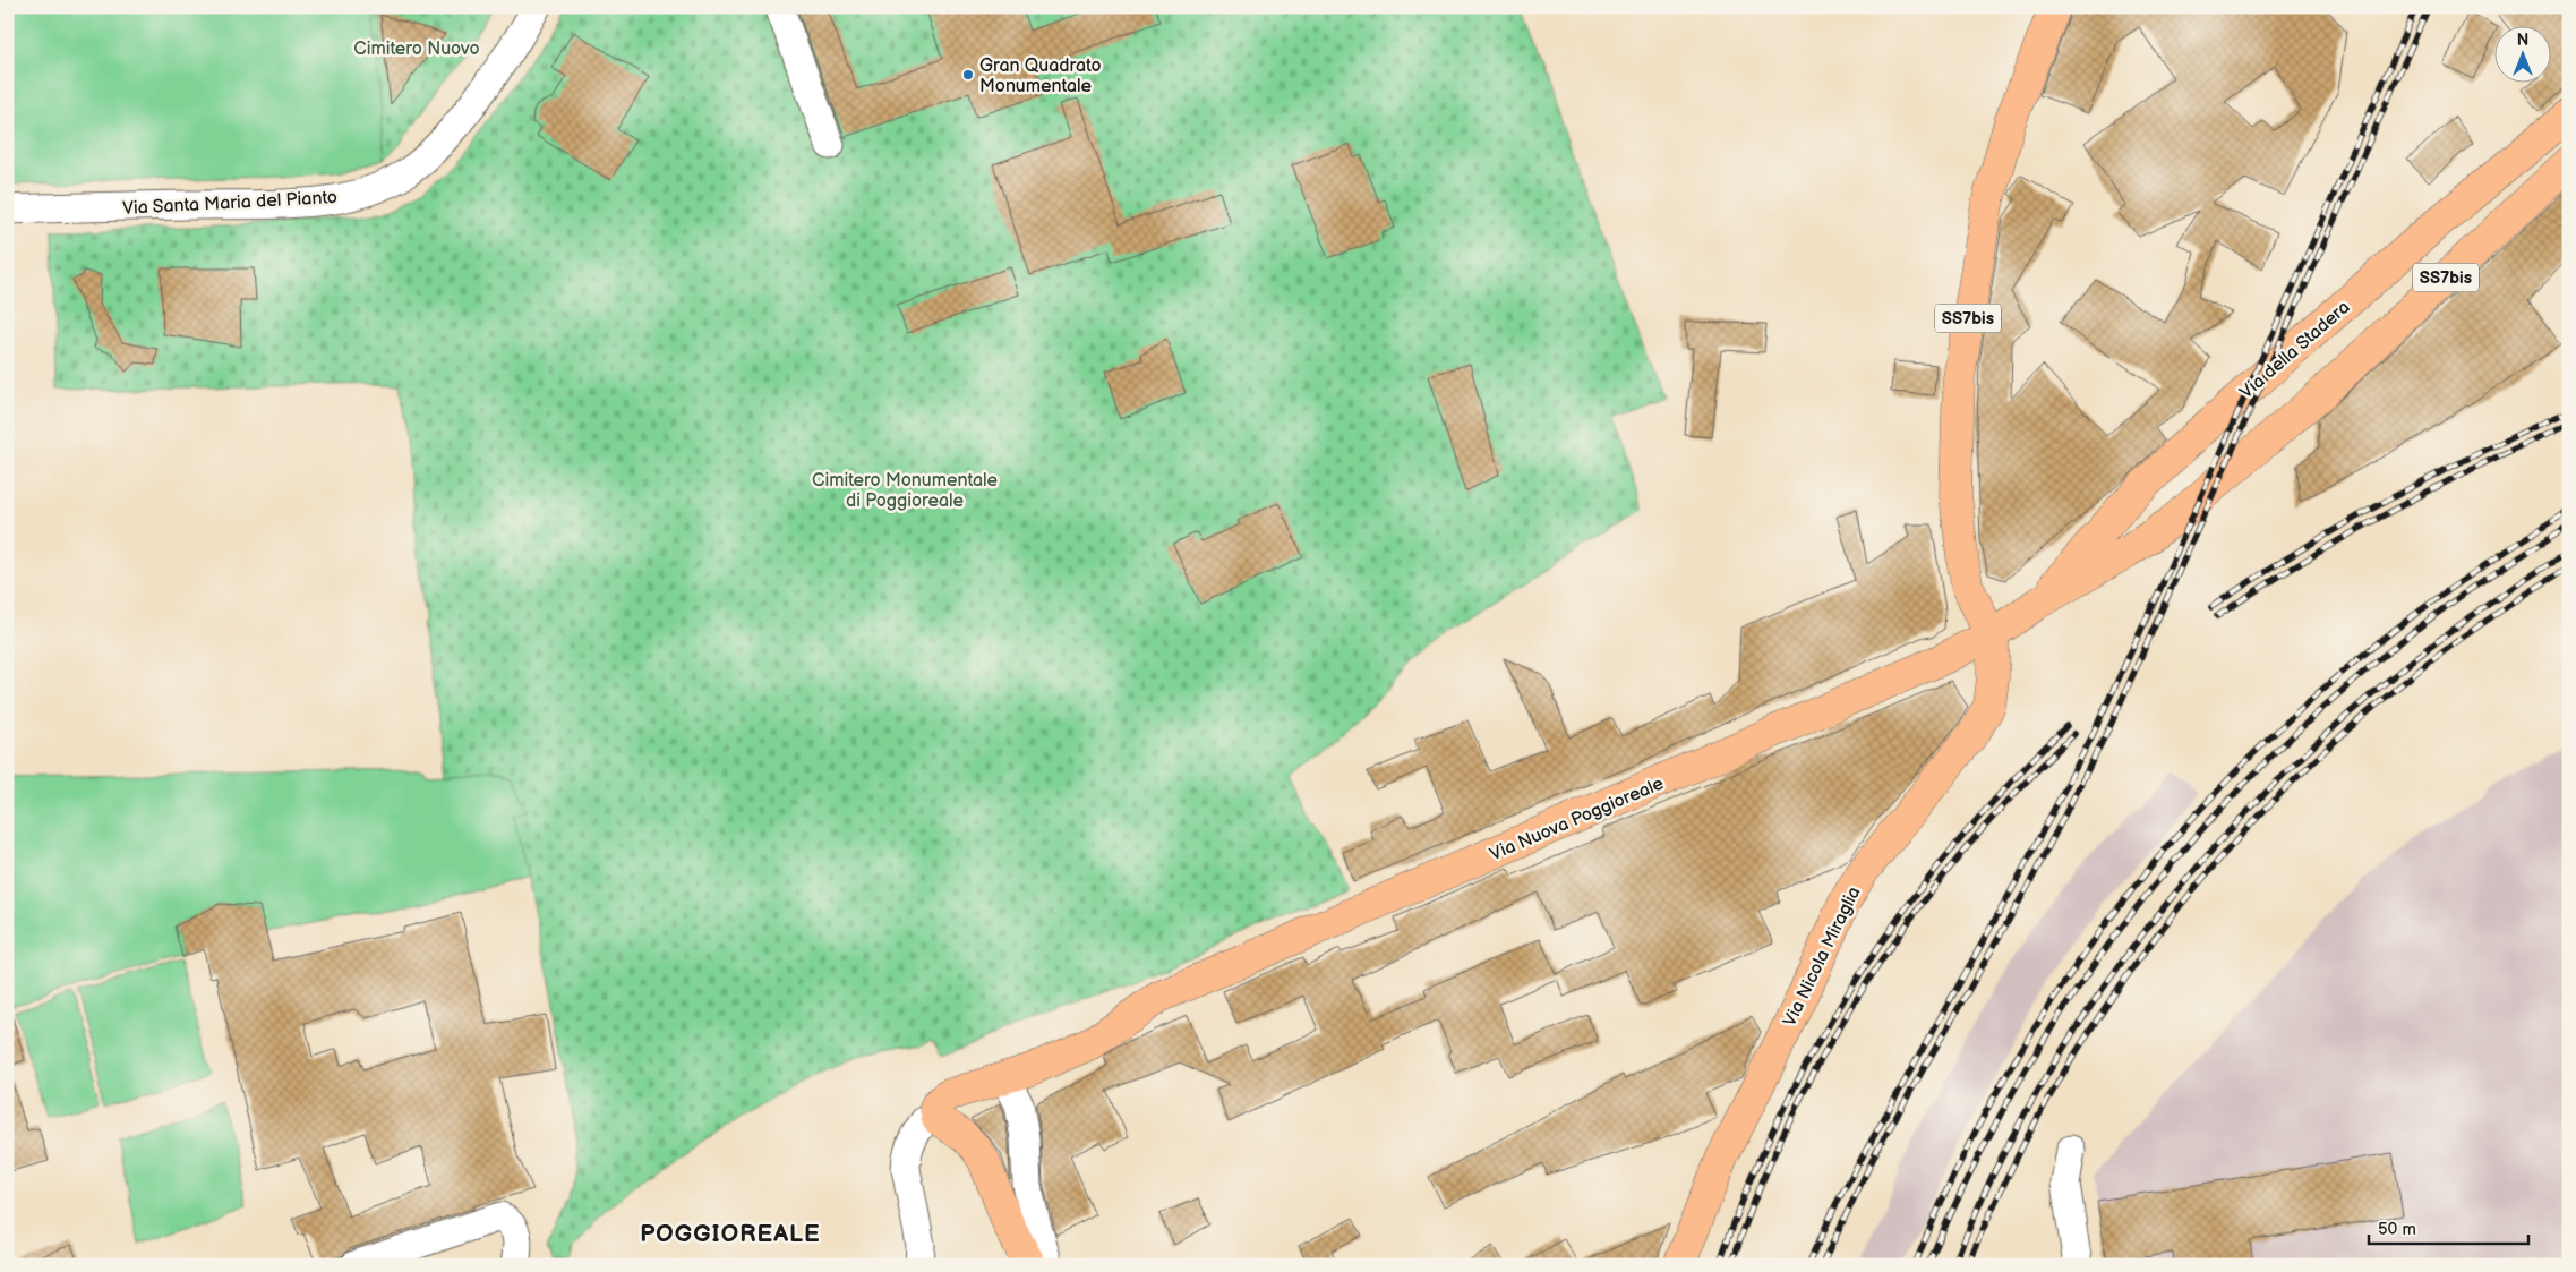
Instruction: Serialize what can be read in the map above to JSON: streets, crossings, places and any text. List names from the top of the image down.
{
  "streets": {
    "main road": [
      "SS7bis",
      "Via della Stadera",
      "Via Nuova Poggioreale",
      "Via Nicola Miraglia"
    ],
    "street": ["Via Santa Maria del Pianto"]
  },
  "crossings": [
    ["SS7bis", "Via della Stadera"],
    ["SS7bis", "Via Nuova Poggioreale"],
    ["SS7bis", "Via Nicola Miraglia"],
    ["Via della Stadera", "Via Nuova Poggioreale"],
    ["Via della Stadera", "Via Nicola Miraglia"],
    ["Via Nuova Poggioreale", "Via Nicola Miraglia"]
  ],
  "districts": ["POGGIOREALE"],
  "parks": ["Cimitero Nuovo", "Cimitero Monumentale di Poggioreale"],
  "places": ["Gran Quadrato Monumentale"],
  "scale_bar": "50 m",
  "north": "top"
}
